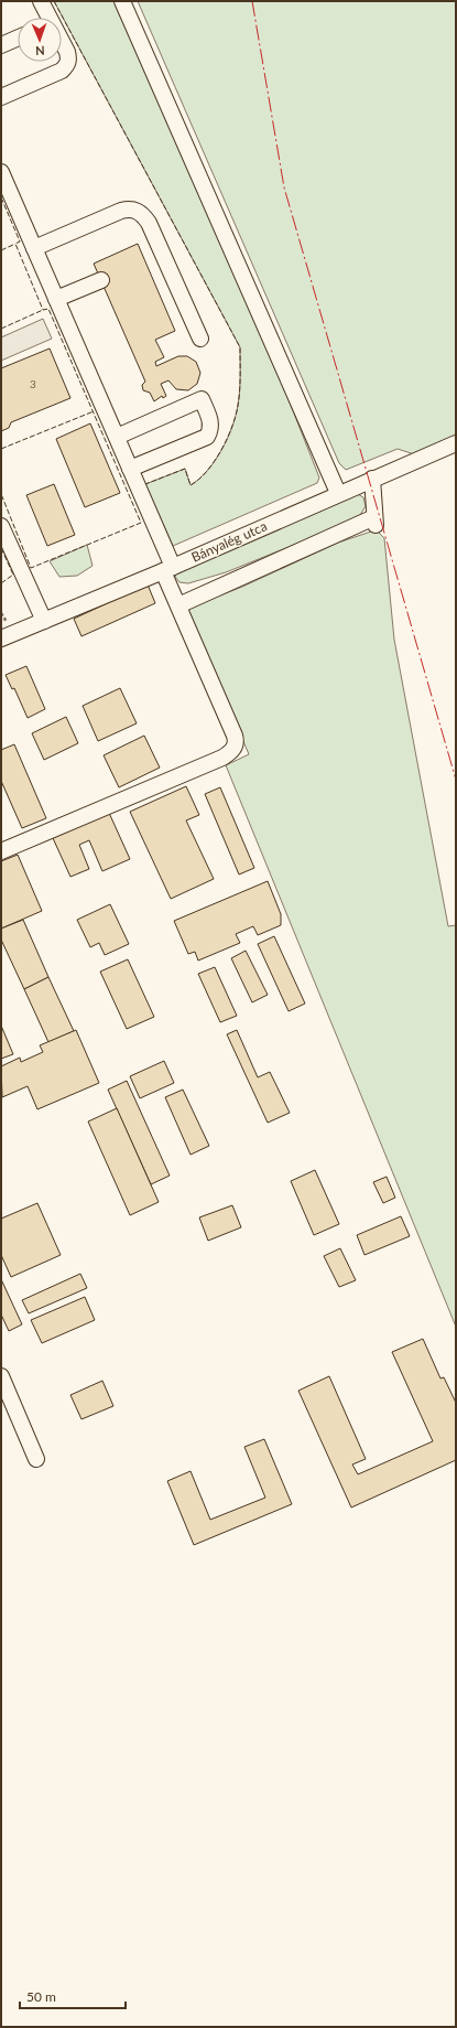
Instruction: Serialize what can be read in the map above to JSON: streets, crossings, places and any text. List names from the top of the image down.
{
  "streets": {
    "street": ["Bányalég utca"]
  },
  "house_numbers": ["3"],
  "scale_bar": "50 m",
  "north": "bottom"
}
